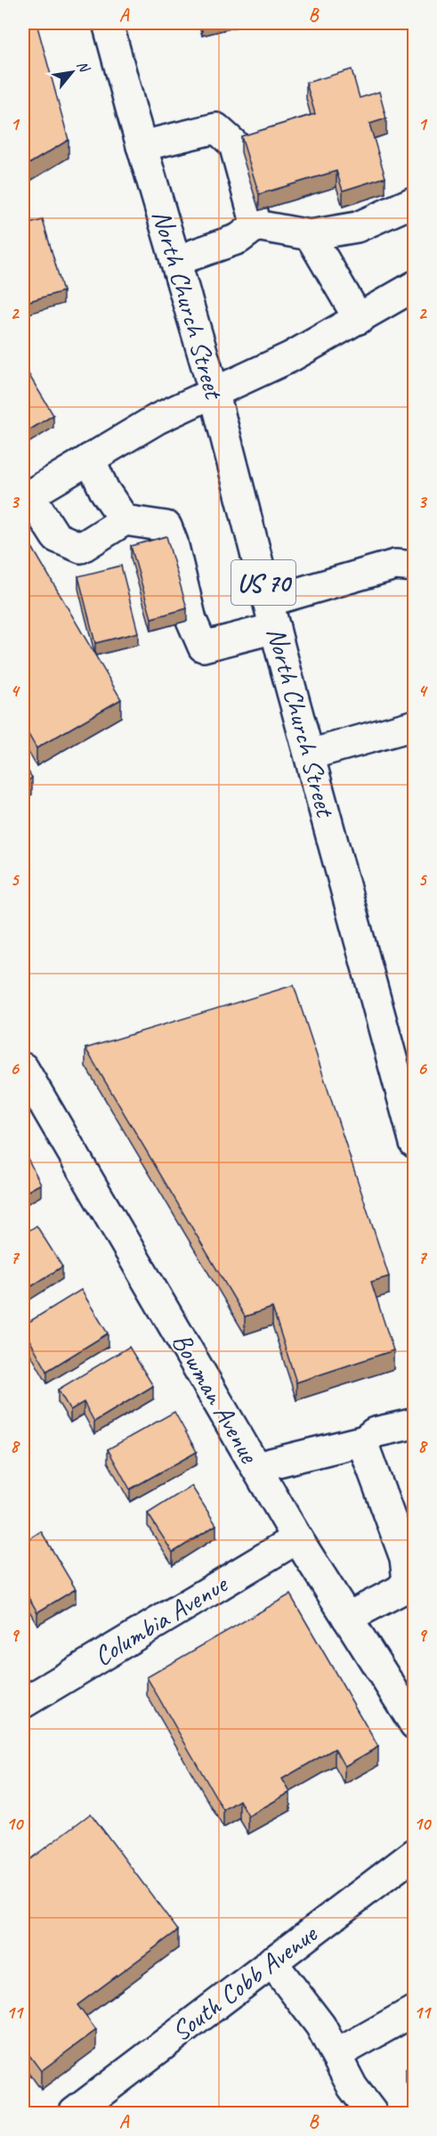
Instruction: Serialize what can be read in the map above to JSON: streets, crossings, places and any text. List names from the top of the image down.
{
  "streets": {
    "street": [
      "North Church Street",
      "US 70",
      "Bowman Avenue",
      "Columbia Avenue",
      "South Cobb Avenue"
    ]
  },
  "crossings": [
    ["Bowman Avenue", "Columbia Avenue"]
  ],
  "north": "top right",
  "grid": {
    "columns": ["A", "B"],
    "rows": [
      "1",
      "2",
      "3",
      "4",
      "5",
      "6",
      "7",
      "8",
      "9",
      "10",
      "11"
    ]
  }
}
